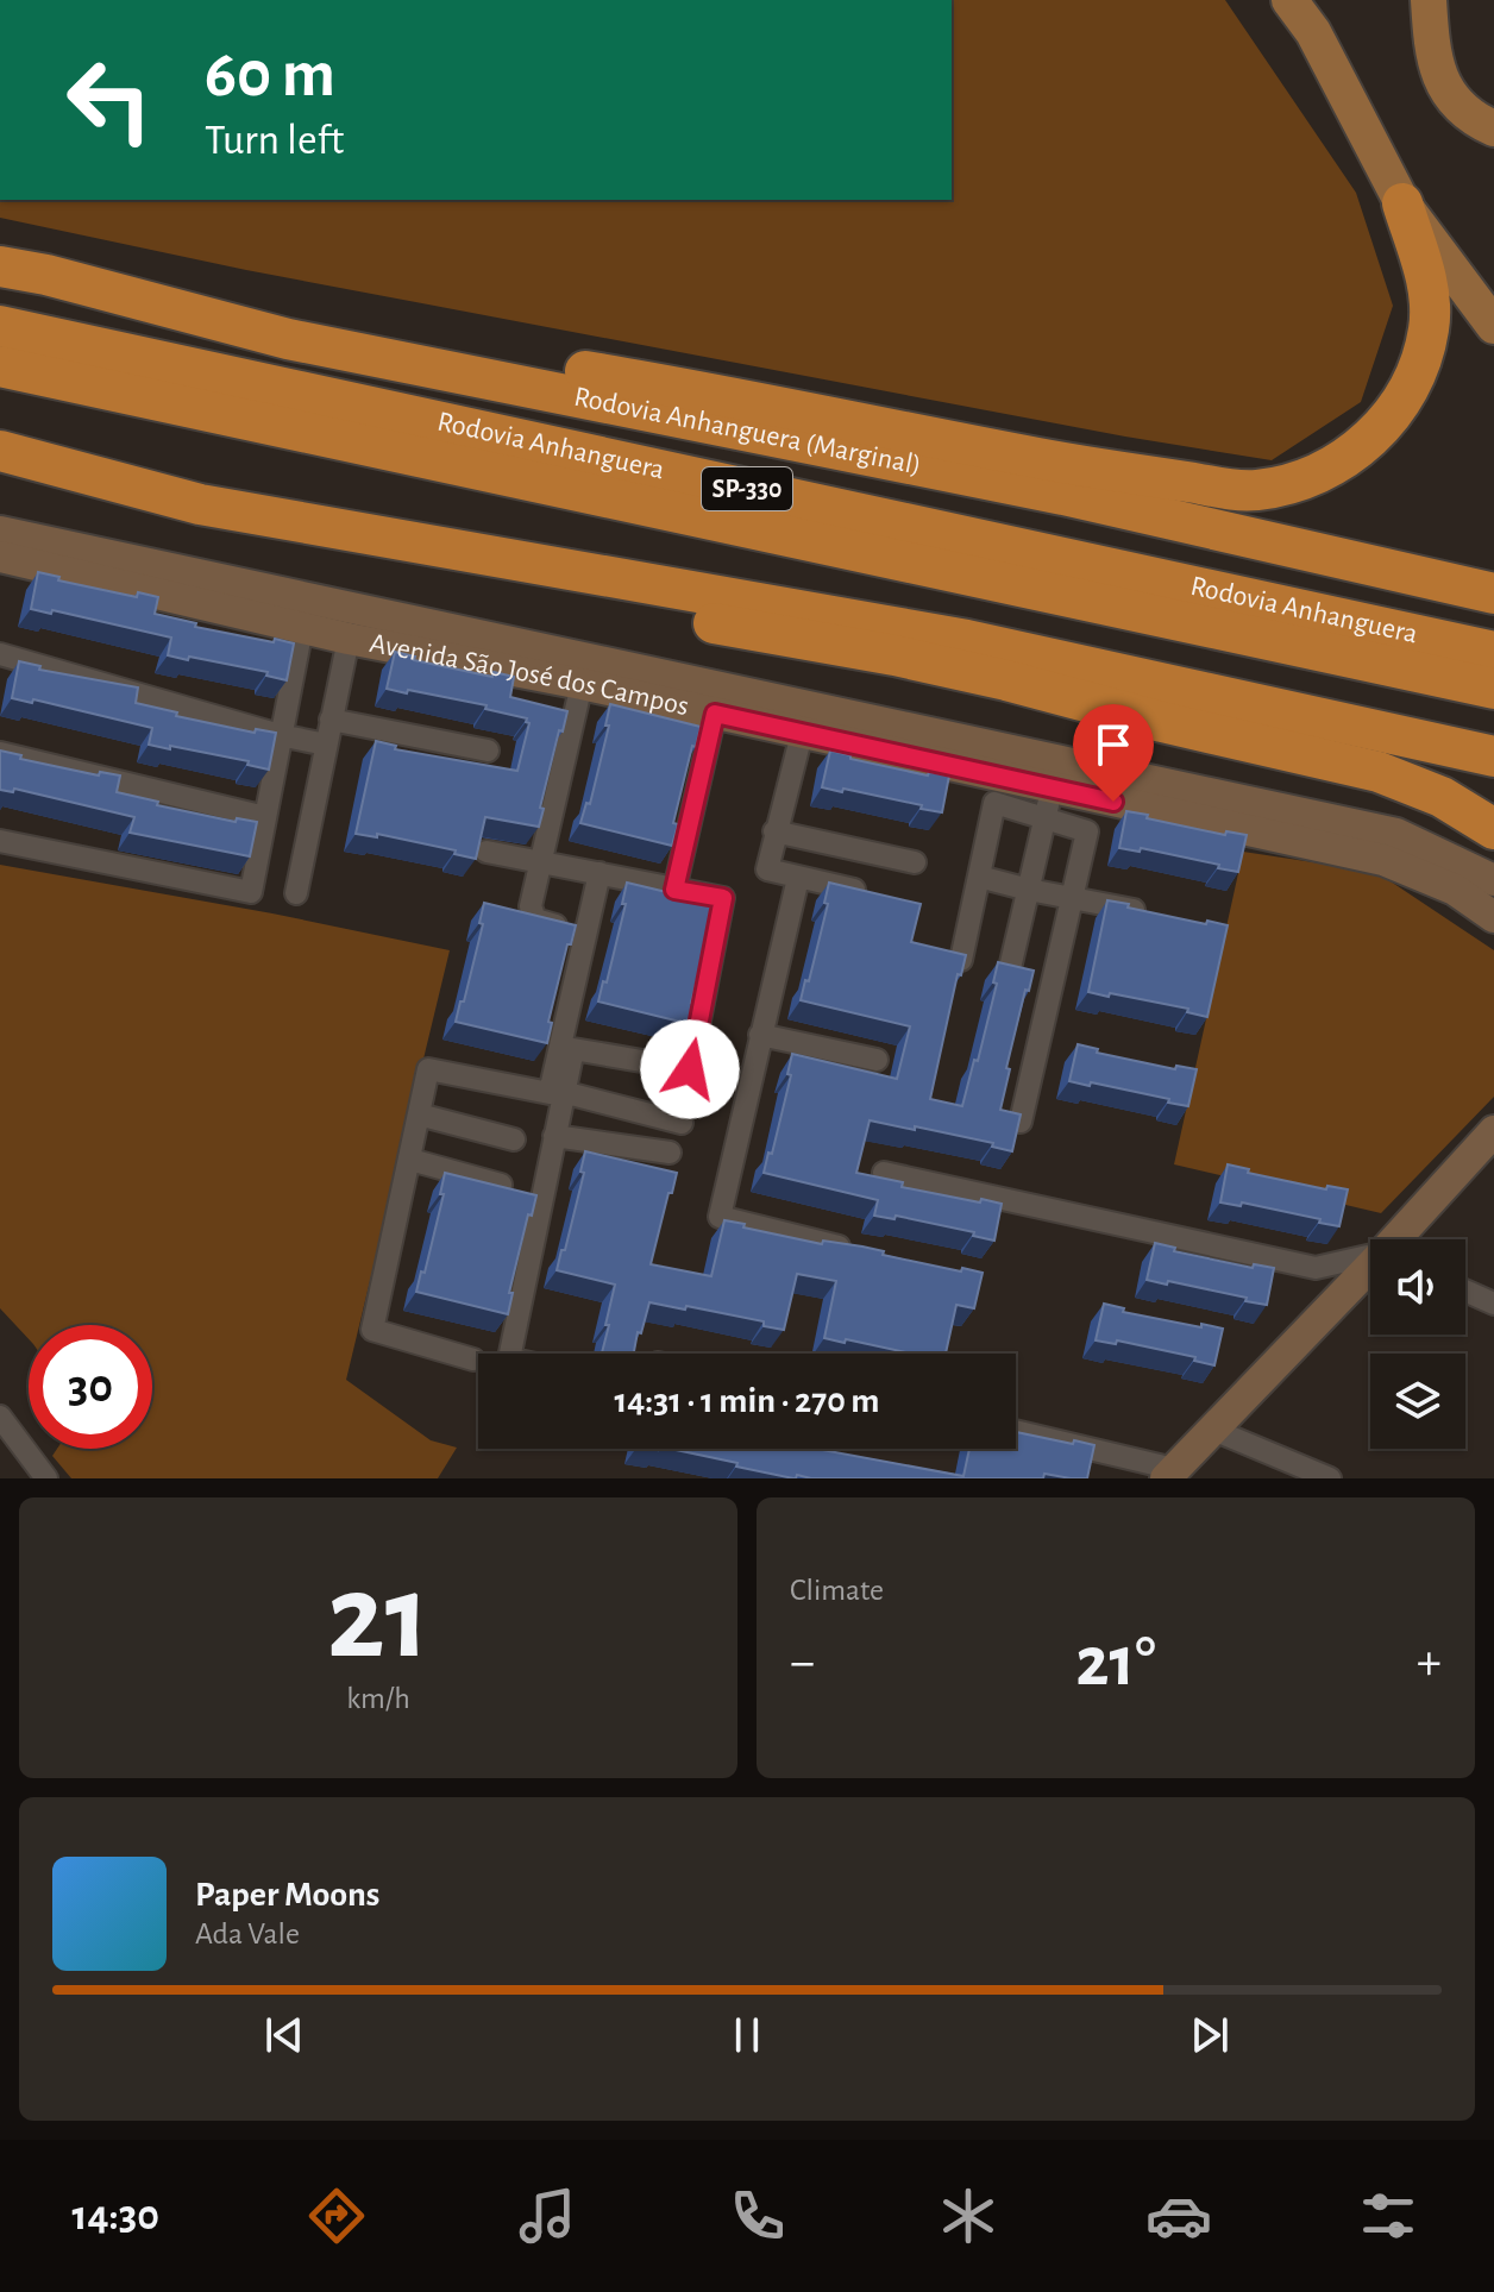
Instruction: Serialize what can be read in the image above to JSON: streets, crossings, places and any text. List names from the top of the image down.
{
  "streets": {
    "highway": ["Rodovia Anhanguera (Marginal)", "Rodovia Anhanguera", "SP-330"],
    "street": ["Avenida São José dos Campos"]
  },
  "page": {
    "turn": ["60 m", "Turn left"],
    "limit": "30",
    "trip": "14:31 · 1 min · 270 m",
    "tile": [
      ["21", "km/h"],
      "Climate"
    ],
    "heat": ["−", "21°", "+"],
    "song": ["Paper Moons", "Ada Vale"],
    "tabs": "14:30"
  }
}
